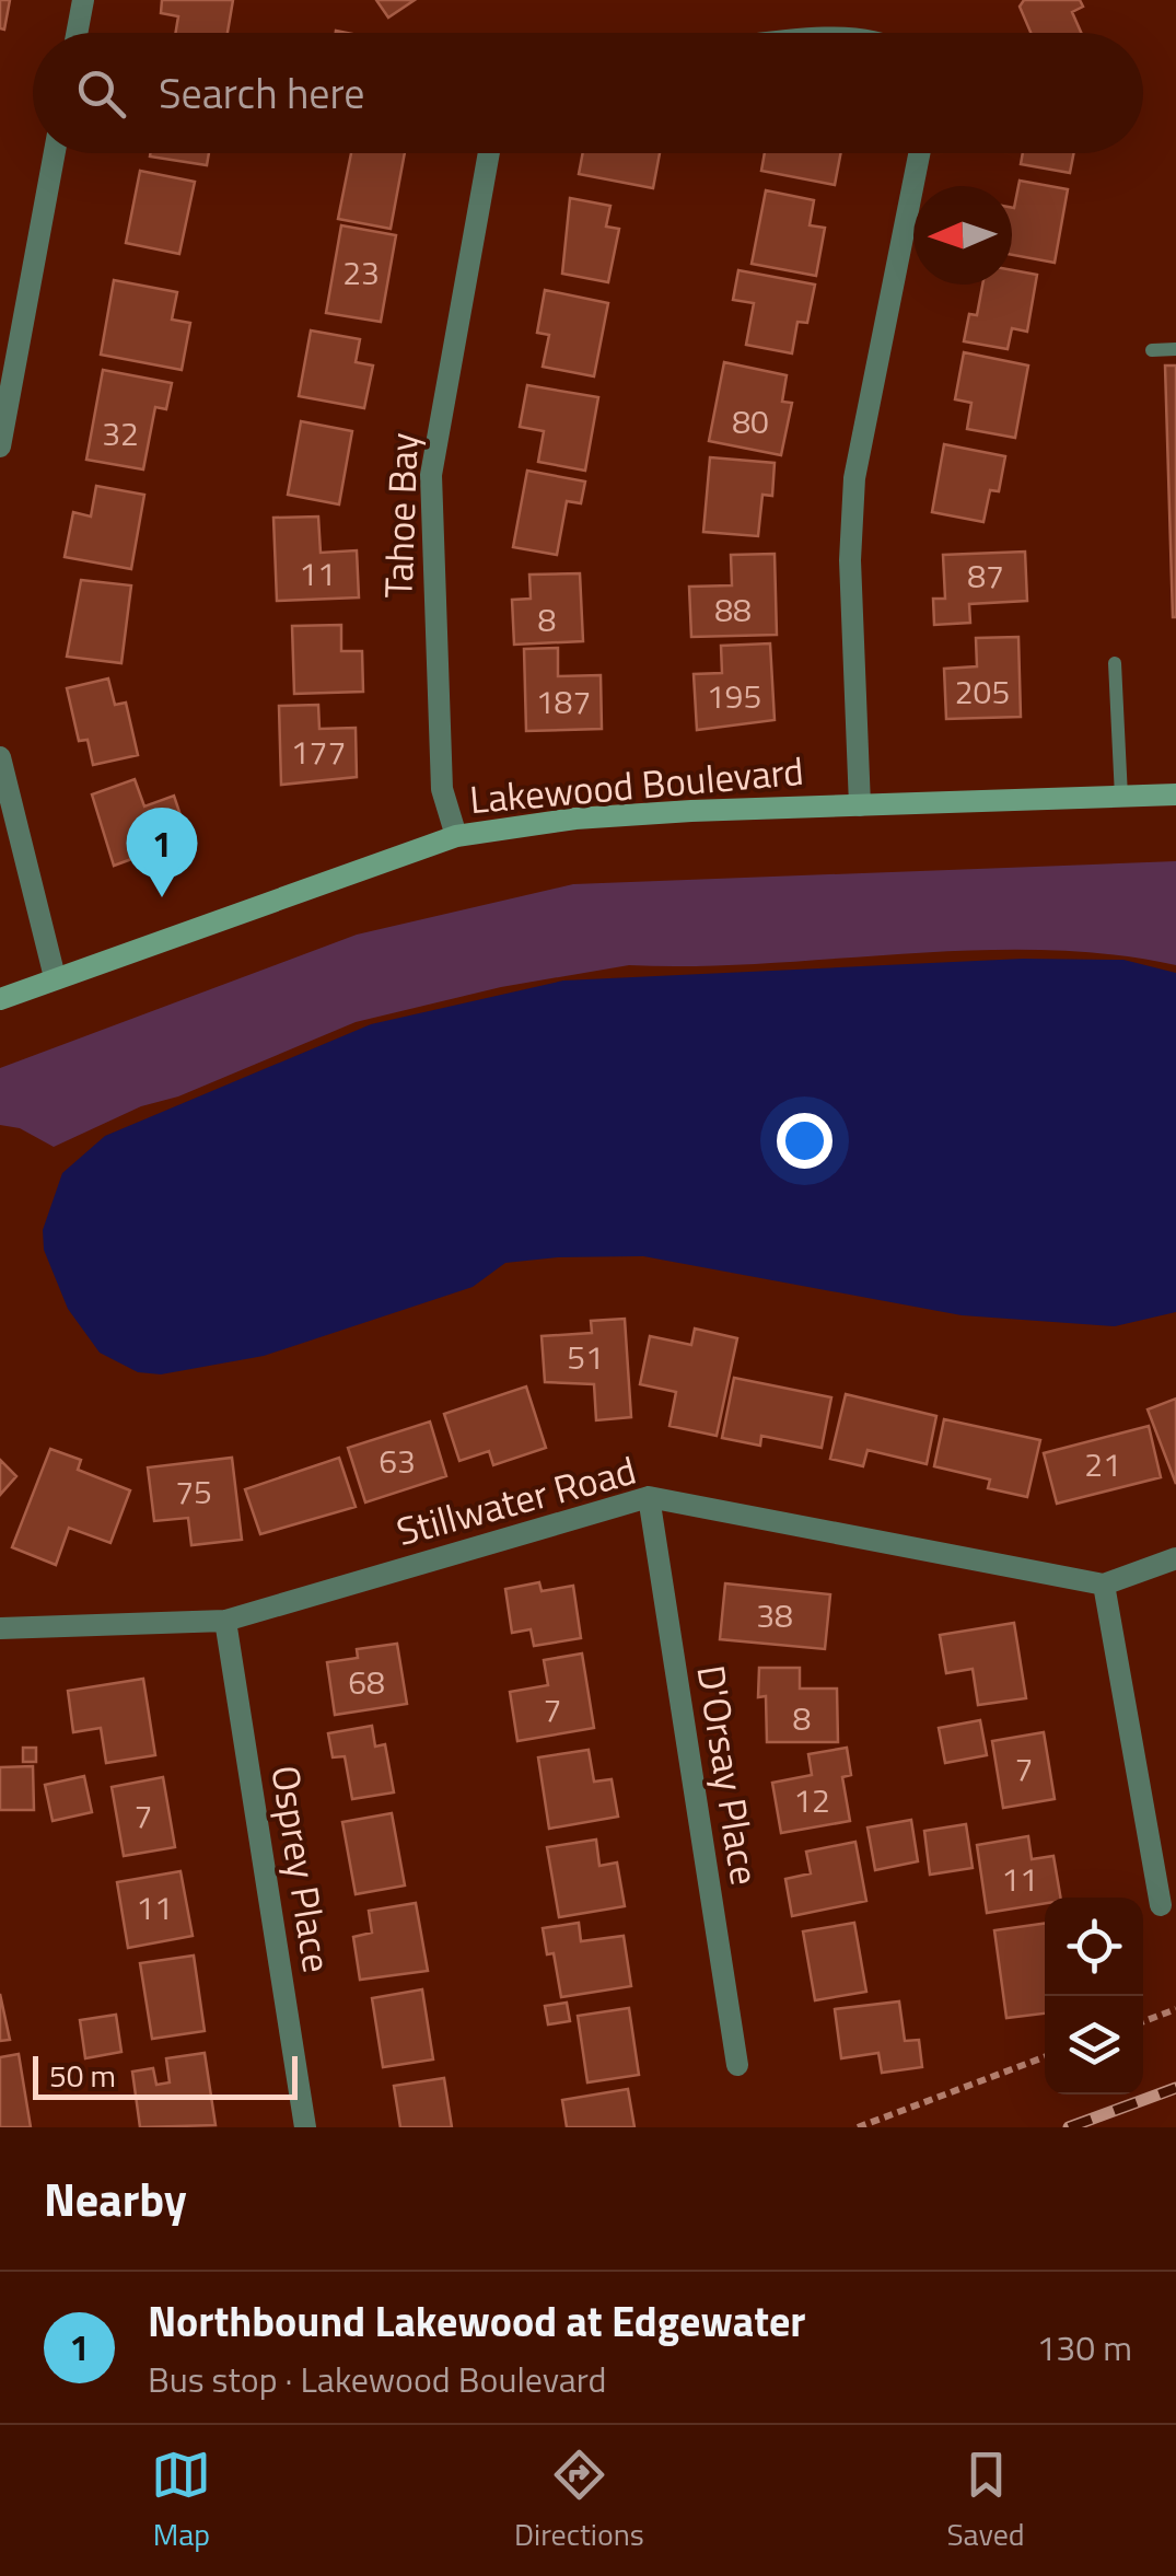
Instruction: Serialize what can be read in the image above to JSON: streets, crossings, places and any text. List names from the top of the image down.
{
  "streets": {
    "street": [
      "Tahoe Bay",
      "Lakewood Boulevard",
      "Stillwater Road",
      "D'Orsay Place",
      "Osprey Place"
    ]
  },
  "crossings": [
    ["Tahoe Bay", "Lakewood Boulevard"],
    ["Stillwater Road", "D'Orsay Place"],
    ["Stillwater Road", "Osprey Place"]
  ],
  "house_numbers": [
    "23",
    "80",
    "32",
    "11",
    "87",
    "88",
    "8",
    "205",
    "195",
    "187",
    "177",
    "51",
    "63",
    "21",
    "75",
    "38",
    "68",
    "7",
    "8",
    "7",
    "12",
    "7",
    "11",
    "11"
  ],
  "scale_bar": "50 m",
  "north": "left",
  "page": {
    "search": "Search here",
    "pins": "1",
    "scale": "50 m",
    "heading": "Nearby",
    "list": [
      {
        "mark": "1",
        "name": "Northbound Lakewood at Edgewater",
        "note": "Bus stop · Lakewood Boulevard",
        "value": "130 m"
      }
    ],
    "nav": ["Map", "Directions", "Saved"]
  }
}
